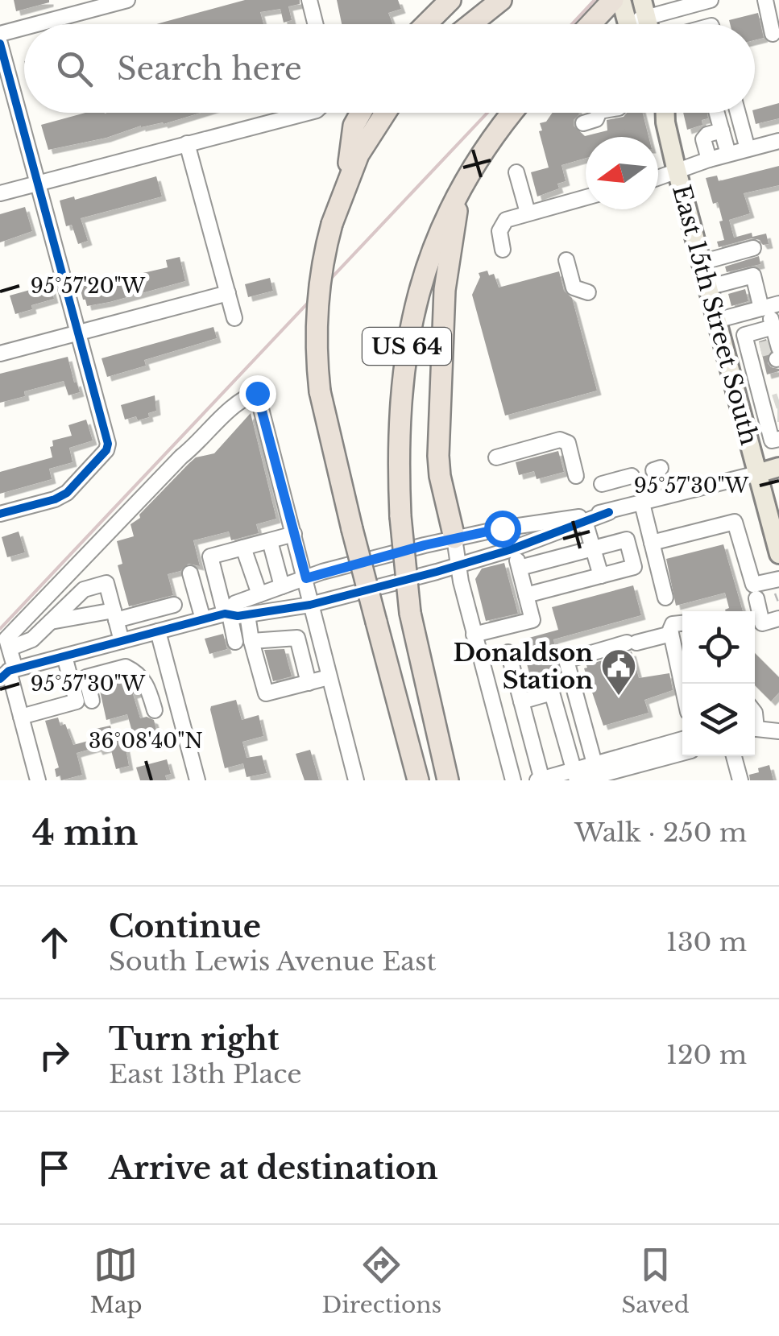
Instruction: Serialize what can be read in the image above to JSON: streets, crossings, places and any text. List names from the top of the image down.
{
  "streets": {
    "highway": ["US 64"],
    "main road": ["East 15th Street South"]
  },
  "places": {
    "public building": ["Donaldson Station"]
  },
  "north": "left",
  "page": {
    "search": "Search here",
    "heading": ["4 min", "Walk · 250 m"],
    "list": [
      ["Continue", "South Lewis Avenue East", "130 m"],
      ["Turn right", "East 13th Place", "120 m"],
      "Arrive at destination"
    ],
    "nav": ["Map", "Directions", "Saved"]
  },
  "coordinates": ["95°57'20\"W", "95°57'30\"W", "36°08'40\"N"]
}
